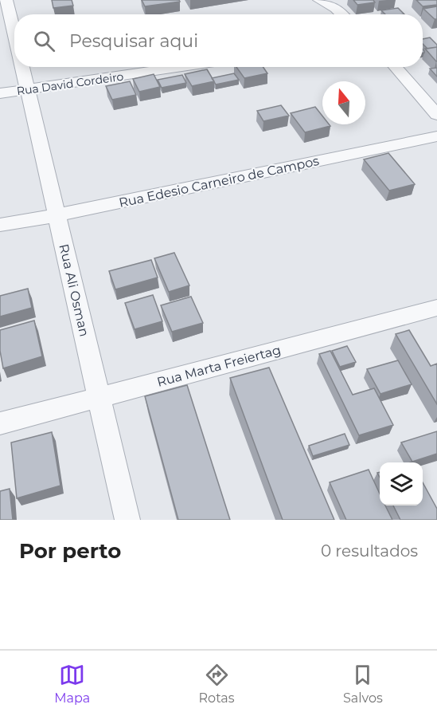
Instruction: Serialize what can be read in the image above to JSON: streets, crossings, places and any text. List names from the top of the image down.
{
  "streets": {
    "street": [
      "Rua David Cordeiro",
      "Rua Edesio Carneiro de Campos",
      "Rua Ali Osman",
      "Rua Marta Freiertag"
    ]
  },
  "crossings": [
    ["Rua David Cordeiro", "Rua Ali Osman"],
    ["Rua Edesio Carneiro de Campos", "Rua Ali Osman"],
    ["Rua Ali Osman", "Rua Marta Freiertag"]
  ],
  "north": "top",
  "page": {
    "search": "Pesquisar aqui",
    "heading": ["Por perto", "0 resultados"],
    "nav": ["Mapa", "Rotas", "Salvos"]
  }
}
